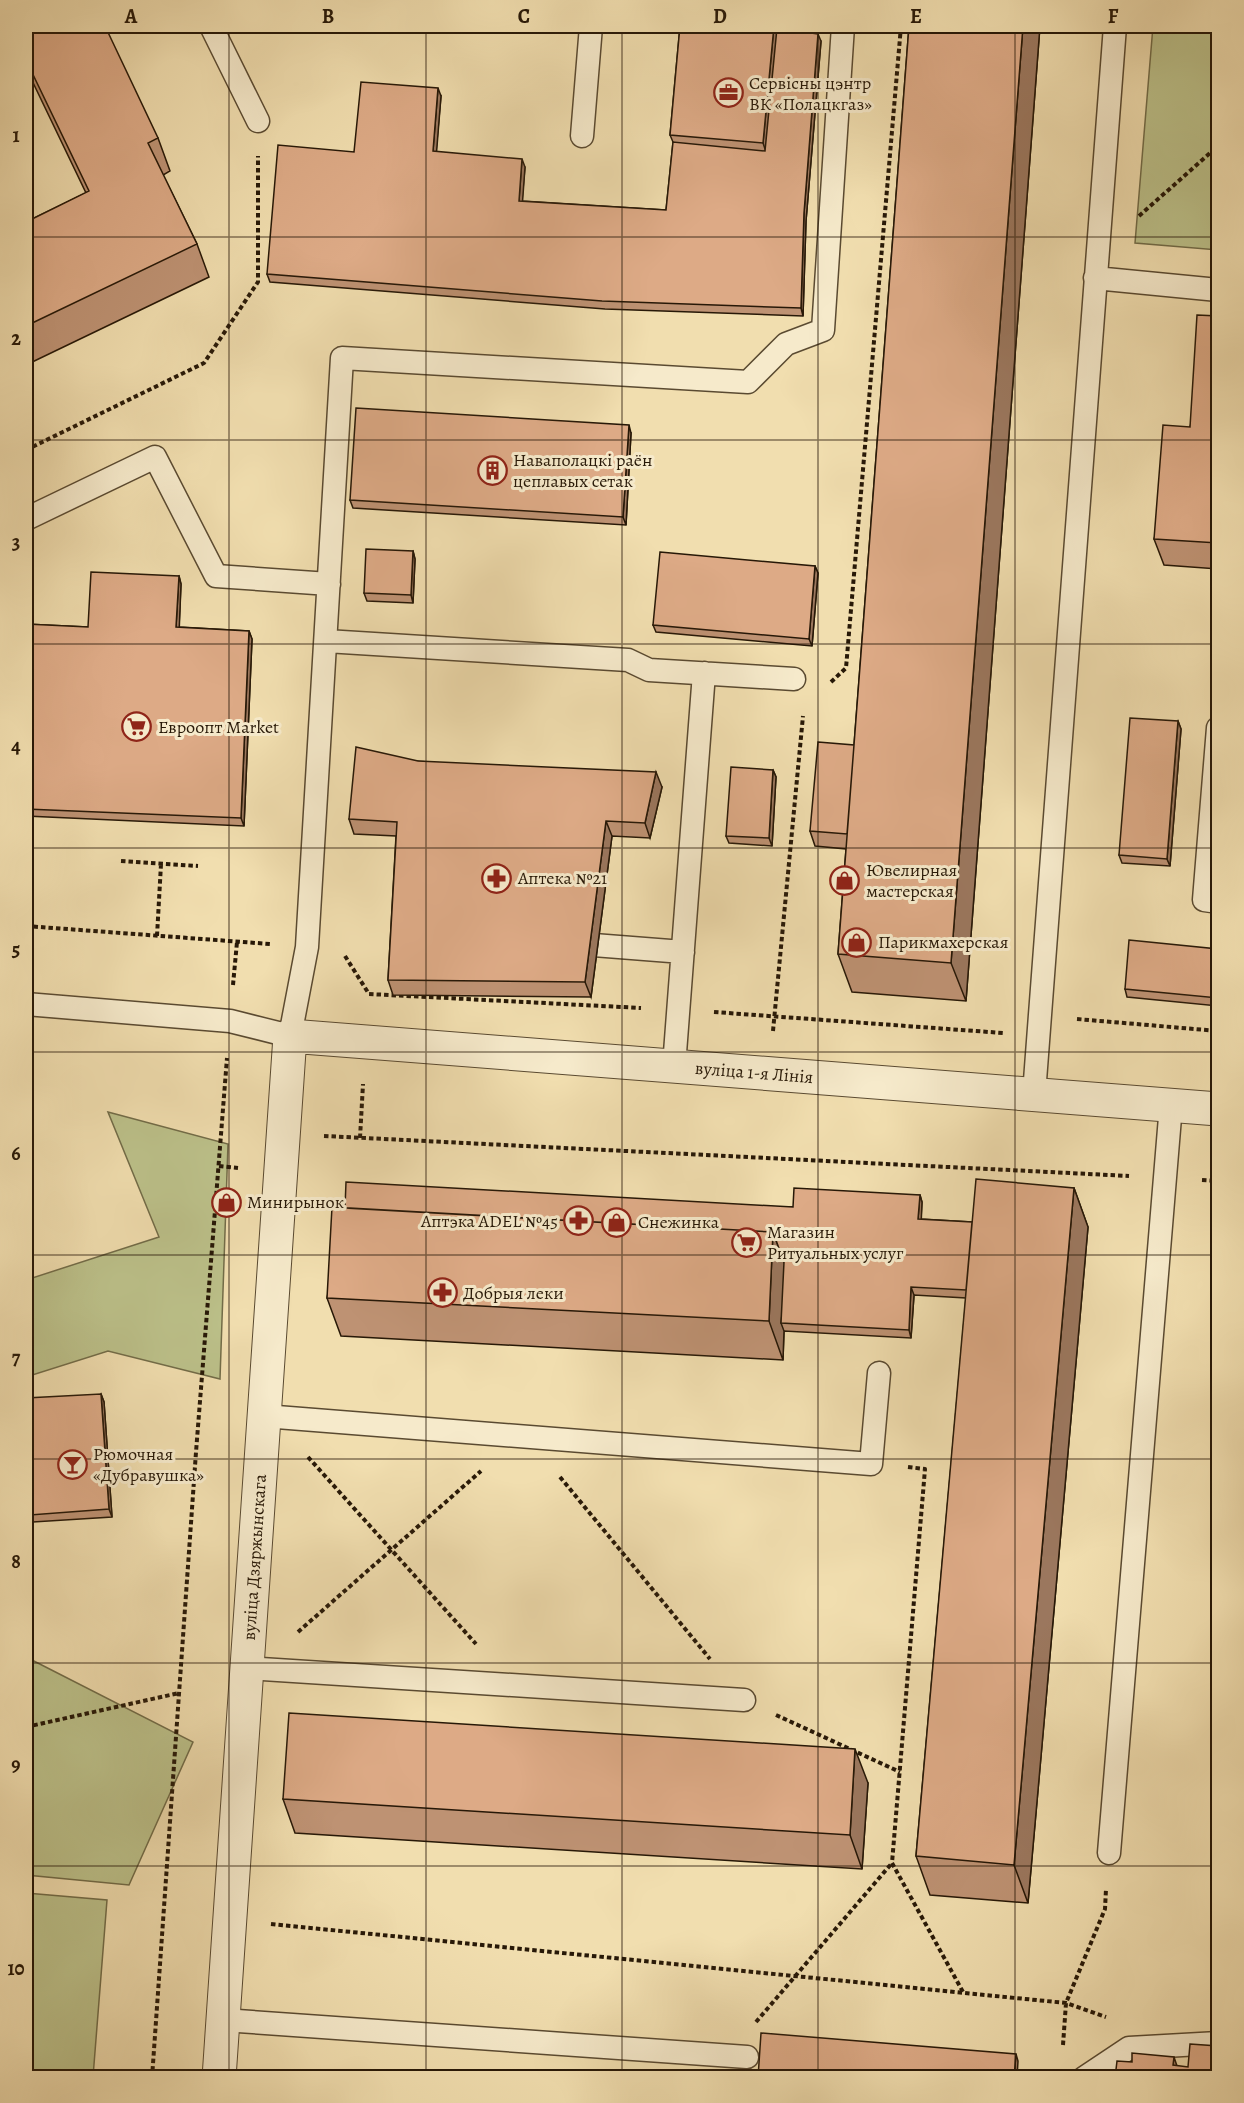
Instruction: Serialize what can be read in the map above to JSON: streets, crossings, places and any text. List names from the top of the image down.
{
  "streets": {
    "street": ["вуліца 1-я Лінія", "вуліца Дзяржынскага"]
  },
  "crossings": [
    ["вуліца 1-я Лінія", "вуліца Дзяржынскага"]
  ],
  "places": {
    "office": ["Сервісны цэнтр ВК «Полацкгаз»"],
    "building": ["Наваполацкі раён цеплавых сетак"],
    "supermarket": ["Евроопт Market", "Магазин Ритуальных услуг"],
    "pharmacy": ["Аптека №21", "Аптэка ADEL №45", "Добрыя леки"],
    "shop": [
      "Ювелирная мастерская",
      "Парикмахерская",
      "Минирынок",
      "Снежинка"
    ],
    "bar": ["Рюмочная «Дубравушка»"]
  },
  "grid": {
    "columns": [
      "A",
      "B",
      "C",
      "D",
      "E",
      "F"
    ],
    "rows": [
      "1",
      "2",
      "3",
      "4",
      "5",
      "6",
      "7",
      "8",
      "9",
      "10"
    ]
  }
}
